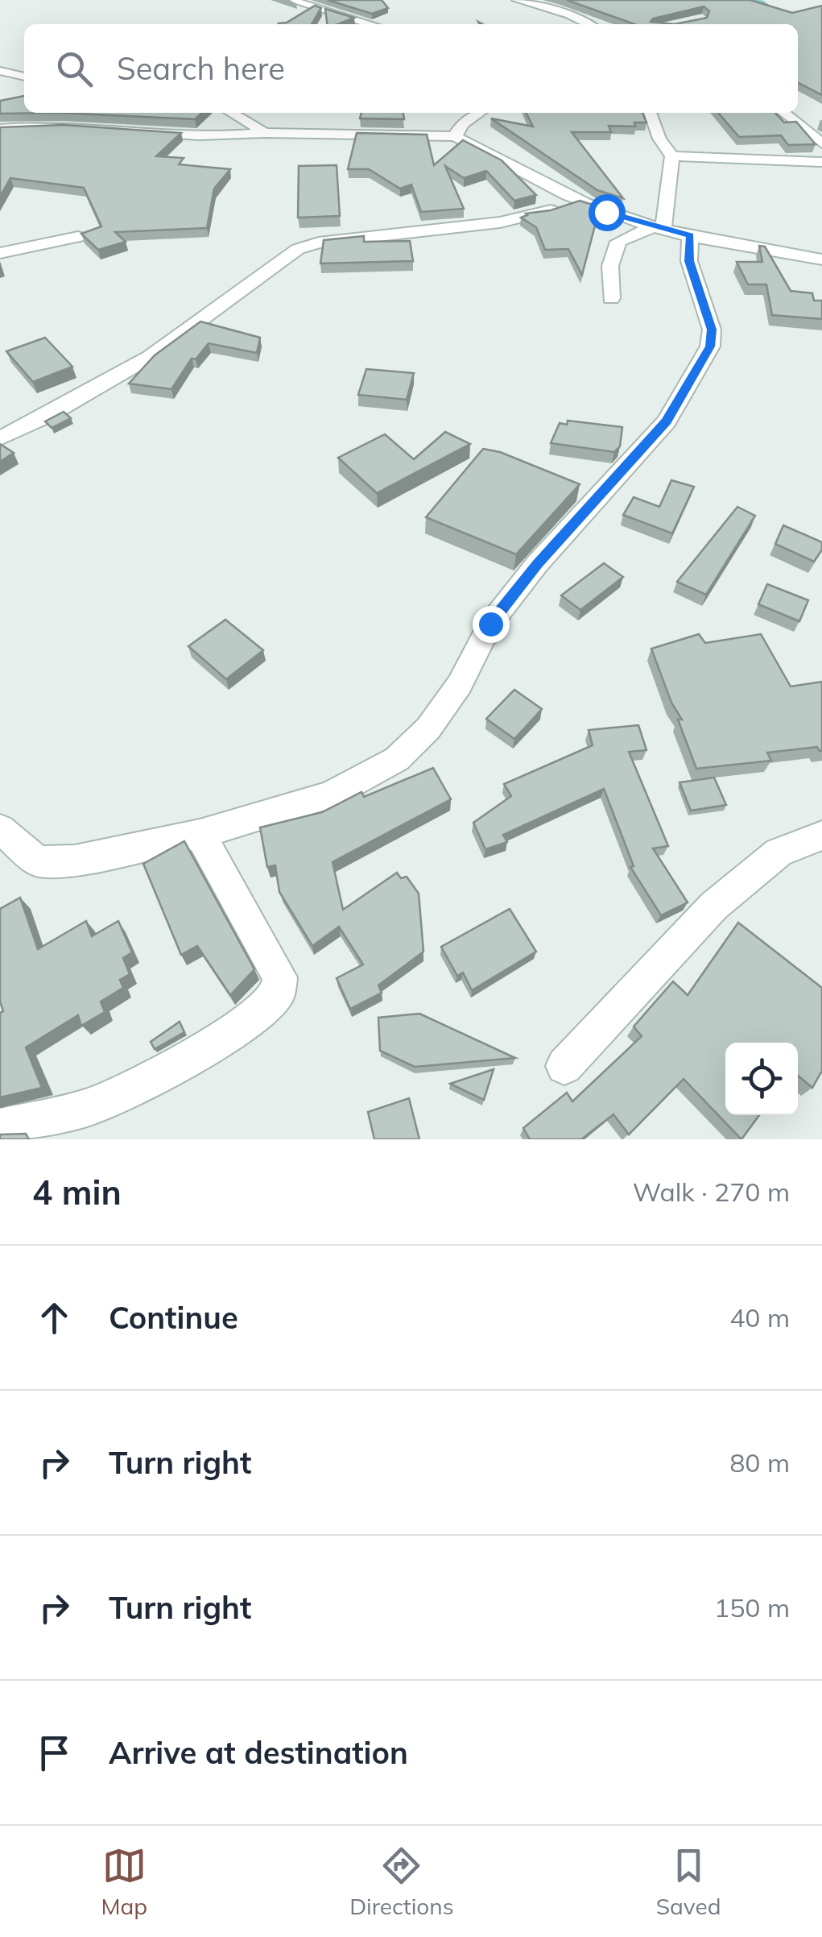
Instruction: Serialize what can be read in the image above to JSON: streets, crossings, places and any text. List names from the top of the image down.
{
  "page": {
    "search": "Search here",
    "heading": ["4 min", "Walk · 270 m"],
    "list": [
      ["Continue", "40 m"],
      ["Turn right", "80 m"],
      ["Turn right", "150 m"],
      "Arrive at destination"
    ],
    "nav": ["Map", "Directions", "Saved"]
  }
}
